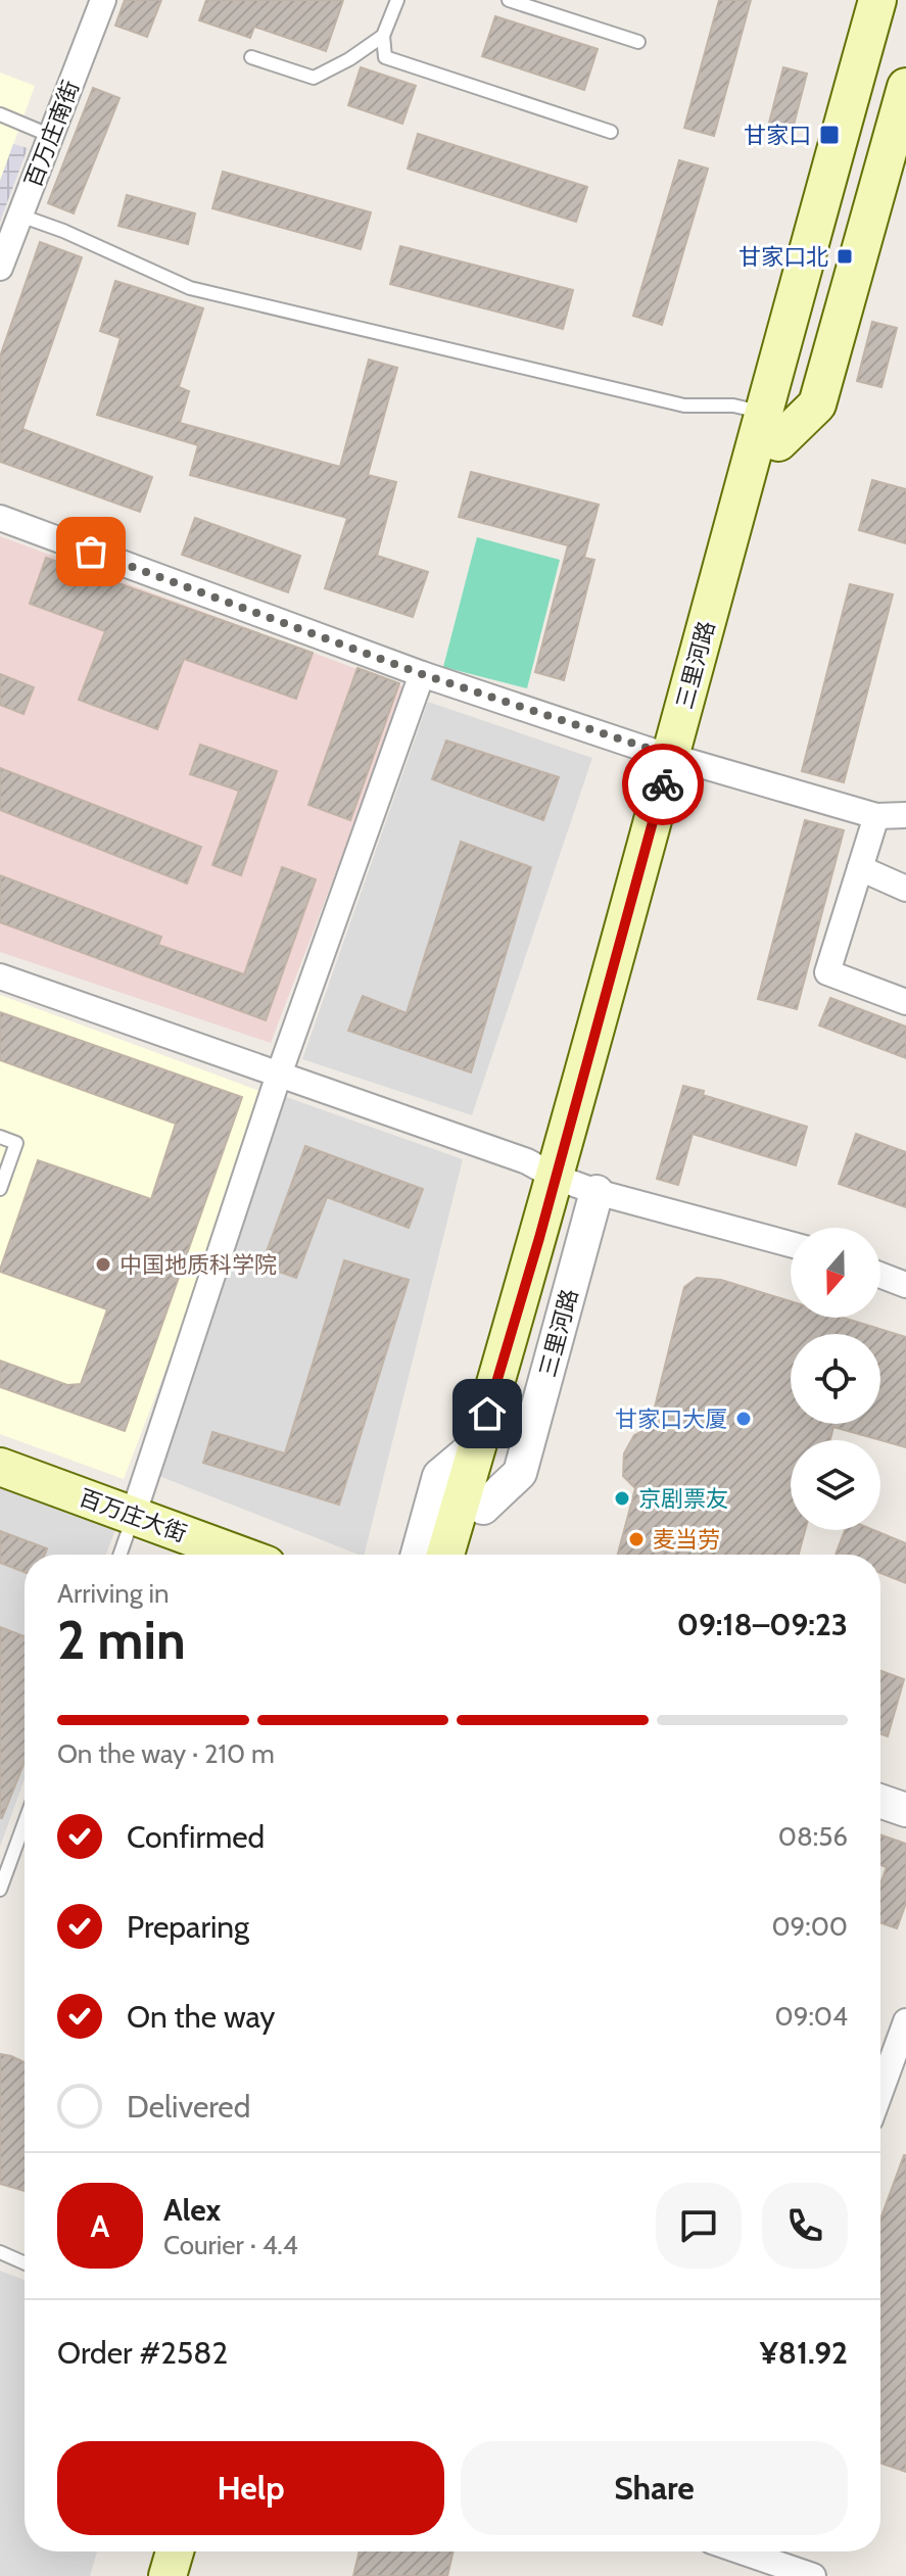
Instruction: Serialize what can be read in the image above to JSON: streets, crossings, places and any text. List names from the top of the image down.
{
  "streets": {
    "main road": ["三里河路", "百万庄大街"],
    "street": ["百万庄南街"]
  },
  "places": {
    "transit": ["甘家口", "甘家口北"],
    "other": [
      "中国地质科学院",
      "甘家口大厦",
      "京剧票友",
      "麦当劳"
    ]
  },
  "north": "bottom",
  "page": {
    "heading": ["2 min", "Arriving in", "09:18–09:23"],
    "panel": [
      "Alex",
      "Courier · 4.4",
      "Order #2582",
      "¥81.92"
    ],
    "bar": "On the way · 210 m",
    "list": [
      ["Confirmed", "08:56"],
      ["Preparing", "09:00"],
      ["On the way", "09:04"],
      "Delivered"
    ],
    "round": "A",
    "buttons": ["Help", "Share"]
  }
}
